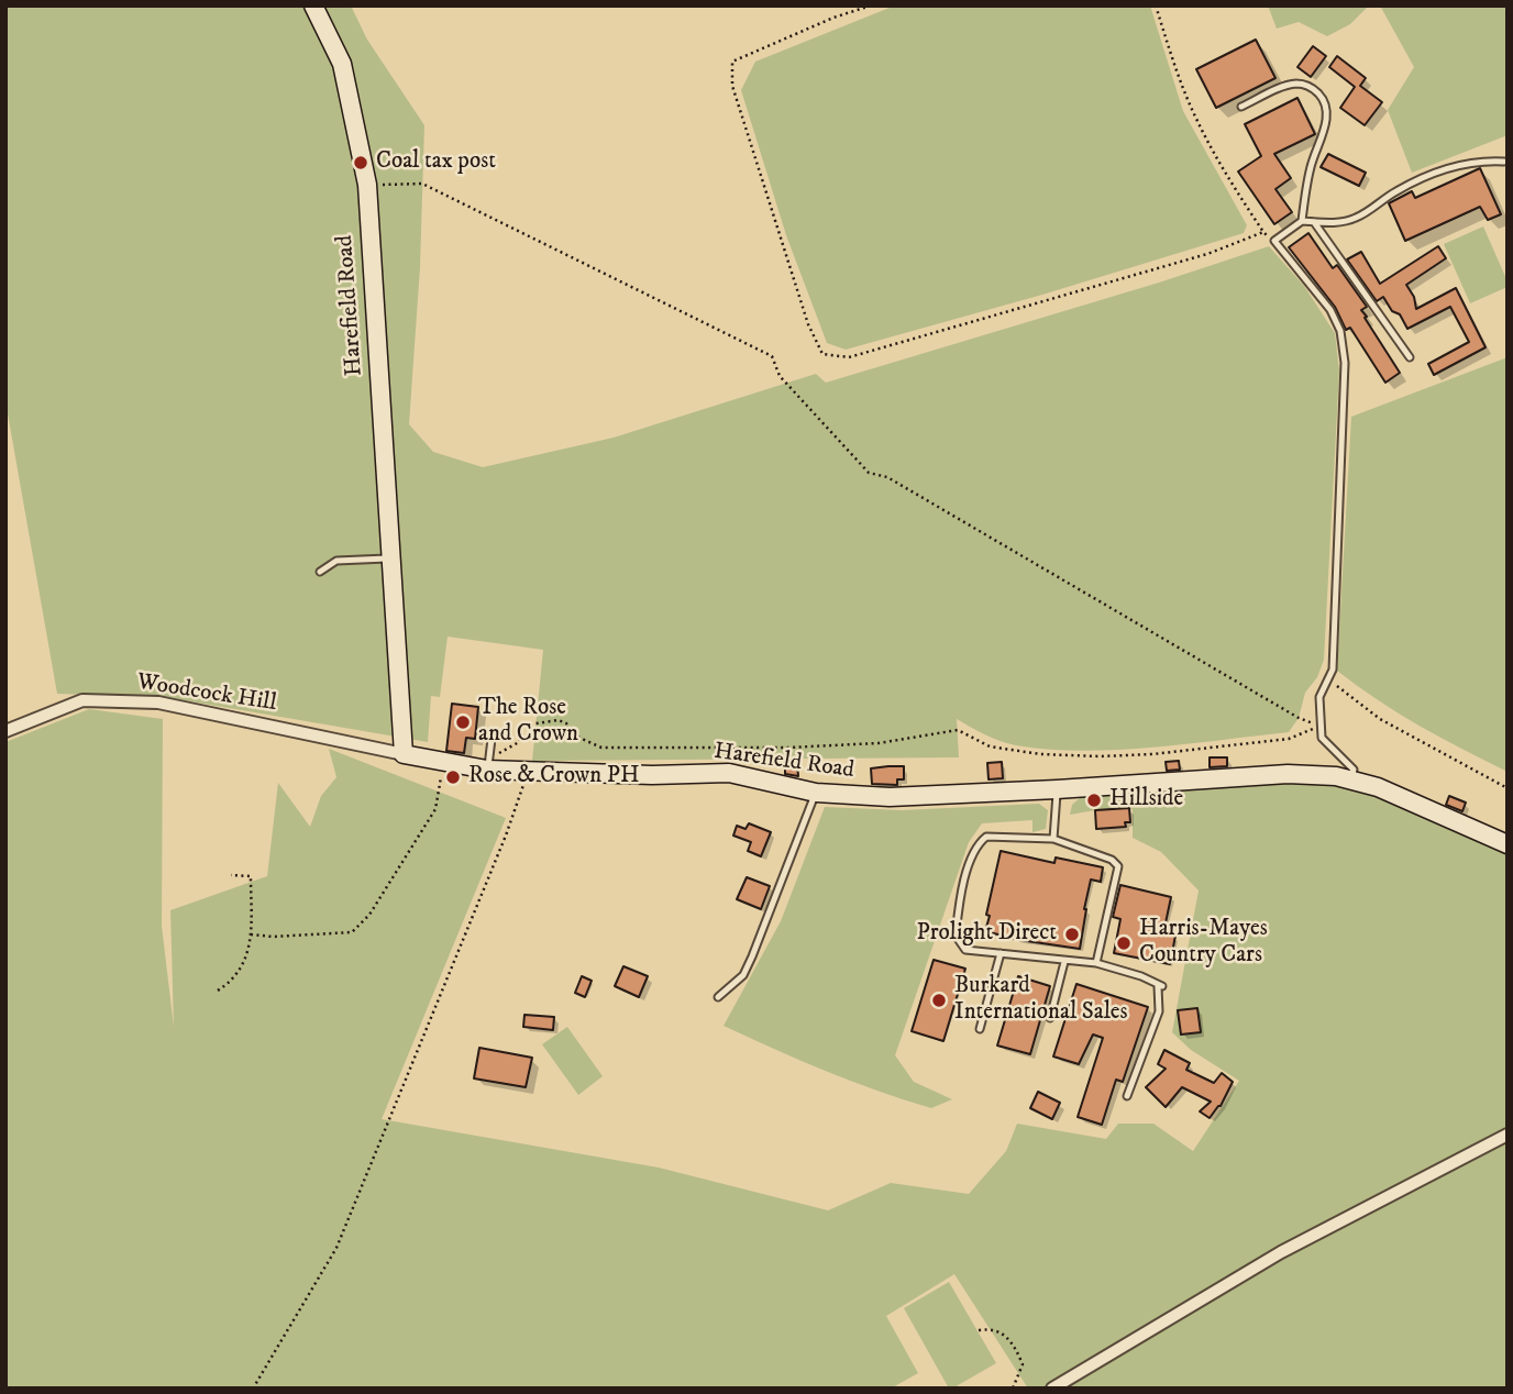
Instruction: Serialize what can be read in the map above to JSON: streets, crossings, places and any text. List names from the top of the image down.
{
  "streets": {
    "street": ["Harefield Road", "Woodcock Hill"]
  },
  "crossings": [
    ["Harefield Road", "Woodcock Hill"]
  ],
  "places": [
    "Coal tax post",
    "The Rose and Crown",
    "Rose & Crown PH",
    "Hillside",
    "Prolight Direct",
    "Harris-Mayes Country Cars",
    "Burkard International Sales"
  ]
}
